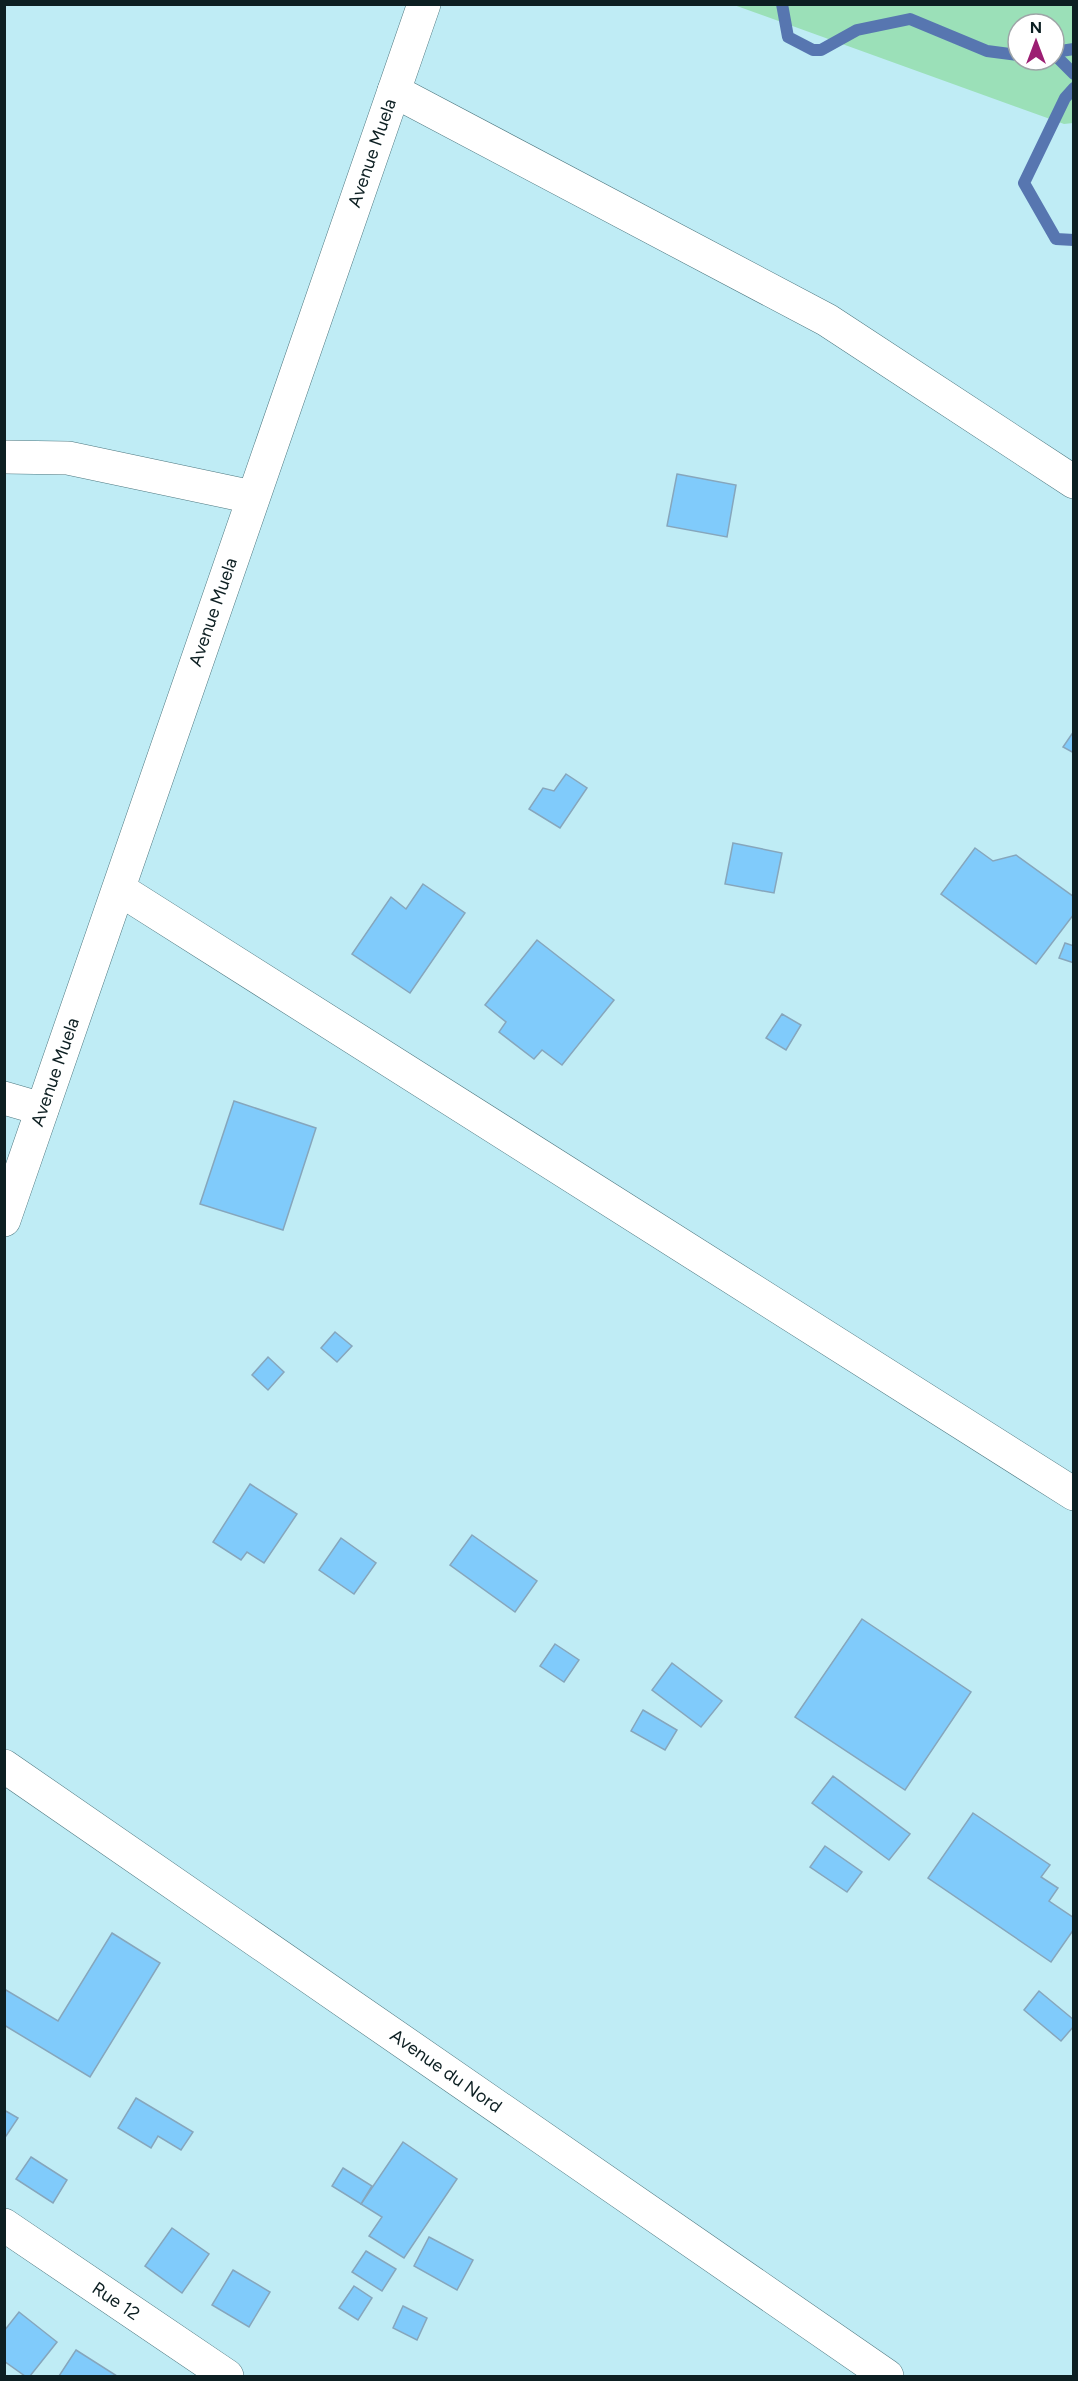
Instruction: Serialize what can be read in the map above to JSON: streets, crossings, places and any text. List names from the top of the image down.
{
  "streets": {
    "street": ["Avenue Muela", "Avenue du Nord", "Rue 12"]
  },
  "north": "top"
}
